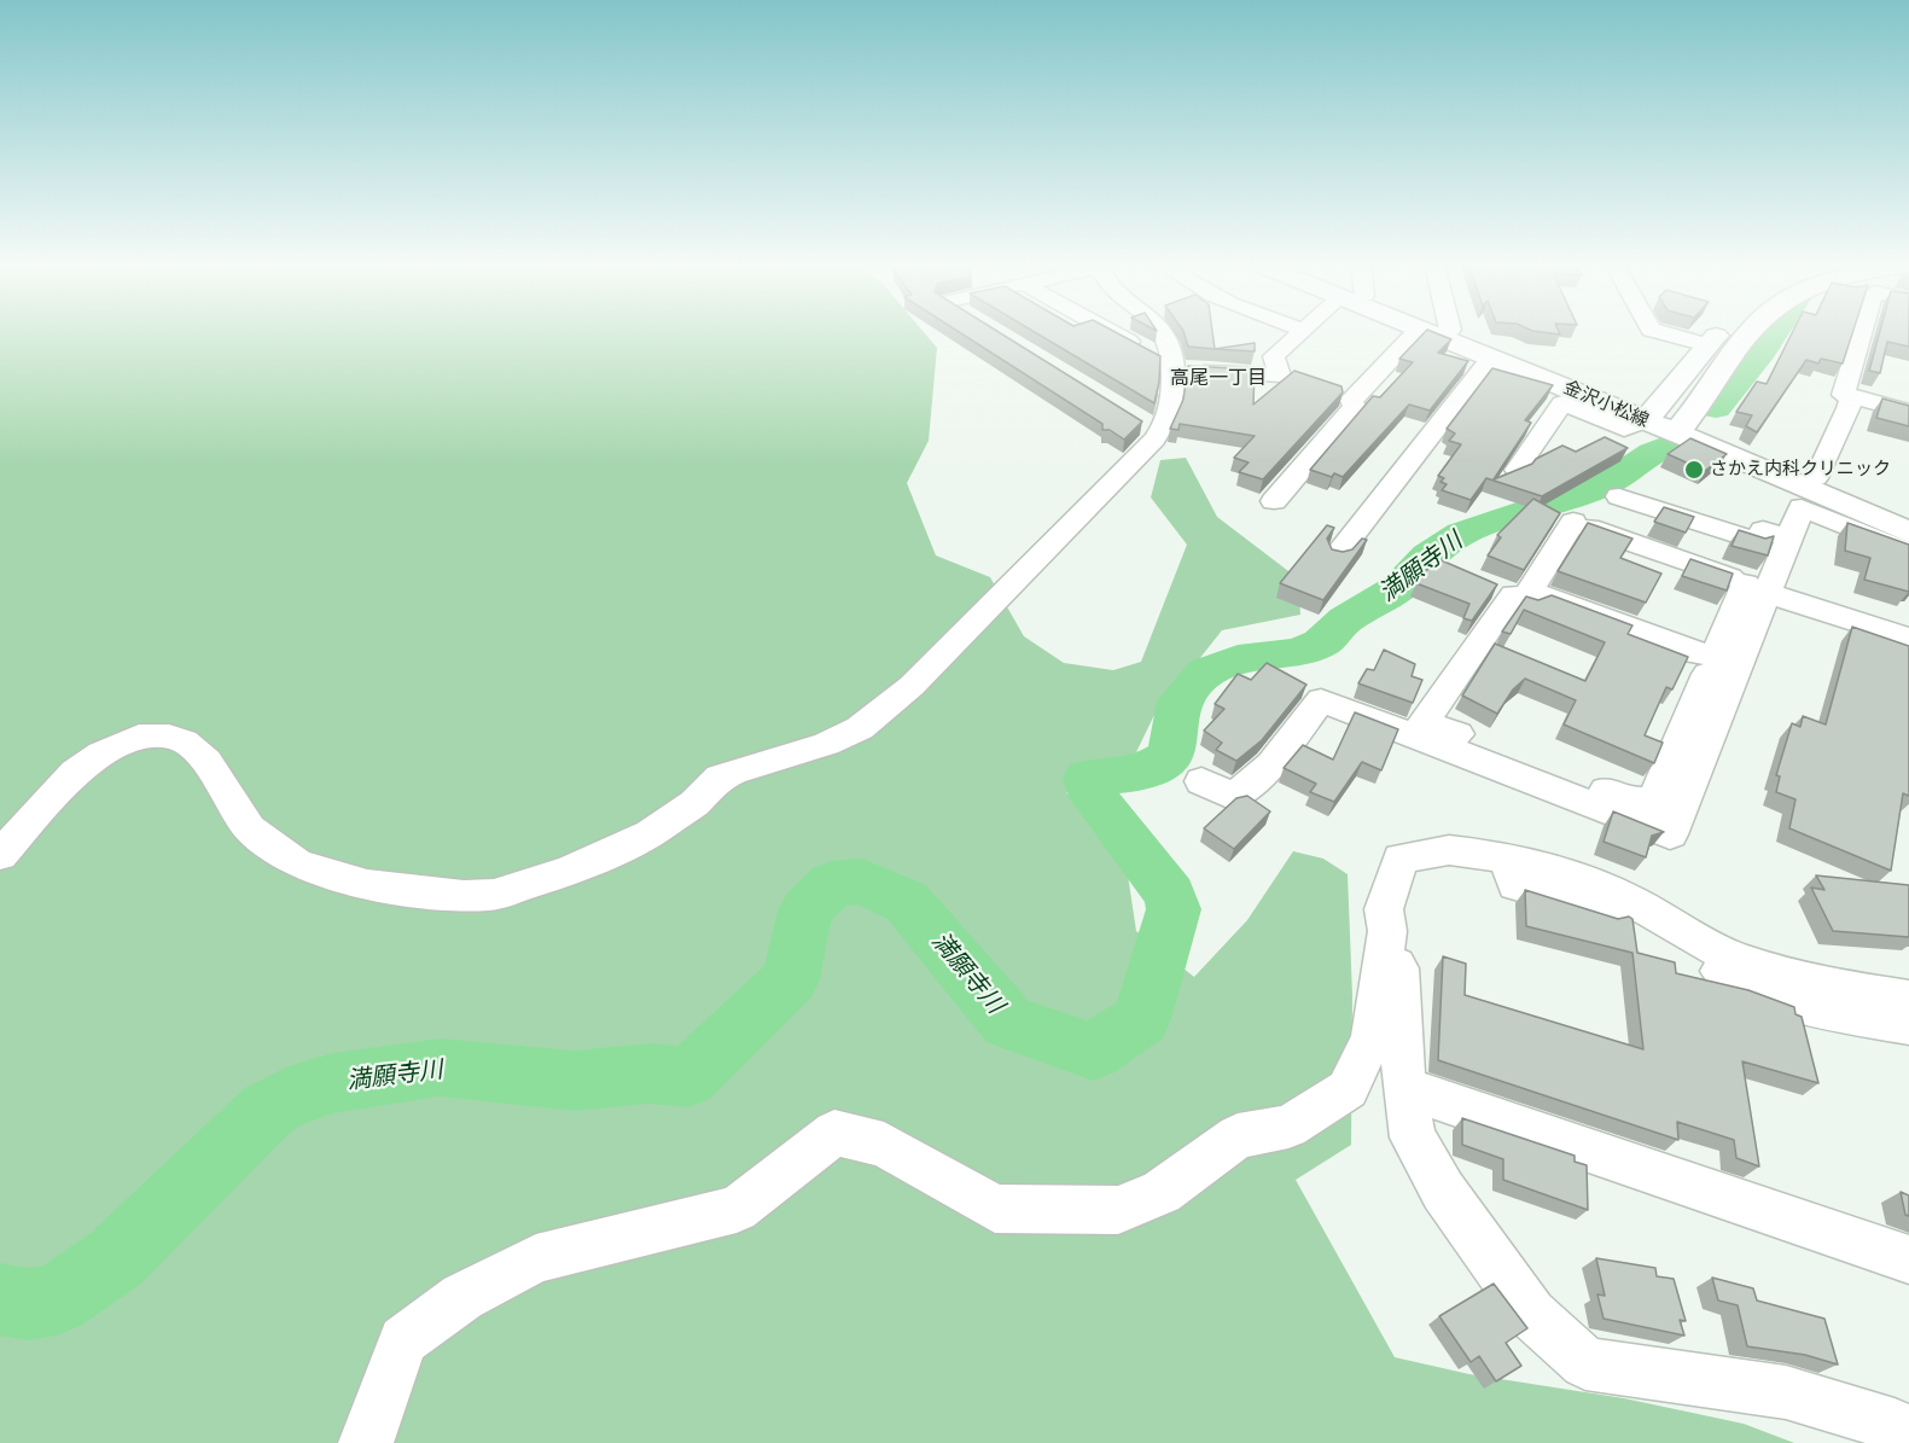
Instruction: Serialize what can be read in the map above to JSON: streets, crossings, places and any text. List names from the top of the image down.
{
  "streets": {
    "main road": ["金沢小松線"]
  },
  "districts": ["高尾一丁目"],
  "water": ["満願寺川"],
  "places": ["さかえ内科クリニック"]
}
